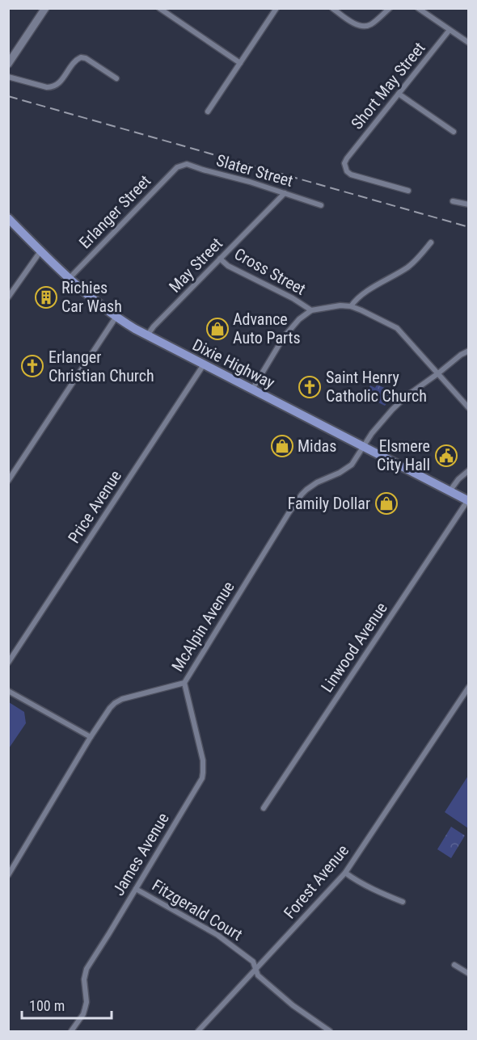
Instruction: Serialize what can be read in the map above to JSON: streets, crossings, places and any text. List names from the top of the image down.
{
  "streets": {
    "main road": ["Dixie Highway"],
    "street": [
      "Short May Street",
      "Slater Street",
      "Erlanger Street",
      "May Street",
      "Cross Street",
      "Price Avenue",
      "McAlpin Avenue",
      "Linwood Avenue",
      "James Avenue",
      "Forest Avenue",
      "Fitzgerald Court"
    ]
  },
  "crossings": [
    ["Slater Street", "Erlanger Street"],
    ["Slater Street", "May Street"],
    ["Erlanger Street", "Dixie Highway"],
    ["May Street", "Cross Street"],
    ["May Street", "Dixie Highway"],
    ["Cross Street", "McAlpin Avenue"],
    ["Dixie Highway", "Price Avenue"],
    ["Dixie Highway", "McAlpin Avenue"],
    ["Dixie Highway", "Linwood Avenue"],
    ["McAlpin Avenue", "James Avenue"],
    ["James Avenue", "Fitzgerald Court"],
    ["Forest Avenue", "Fitzgerald Court"]
  ],
  "places": {
    "building": ["Richies Car Wash"],
    "shop": ["Advance Auto Parts", "Midas", "Family Dollar"],
    "church": ["Erlanger Christian Church", "Saint Henry Catholic Church"],
    "public building": ["Elsmere City Hall"]
  },
  "scale_bar": "100 m"
}
